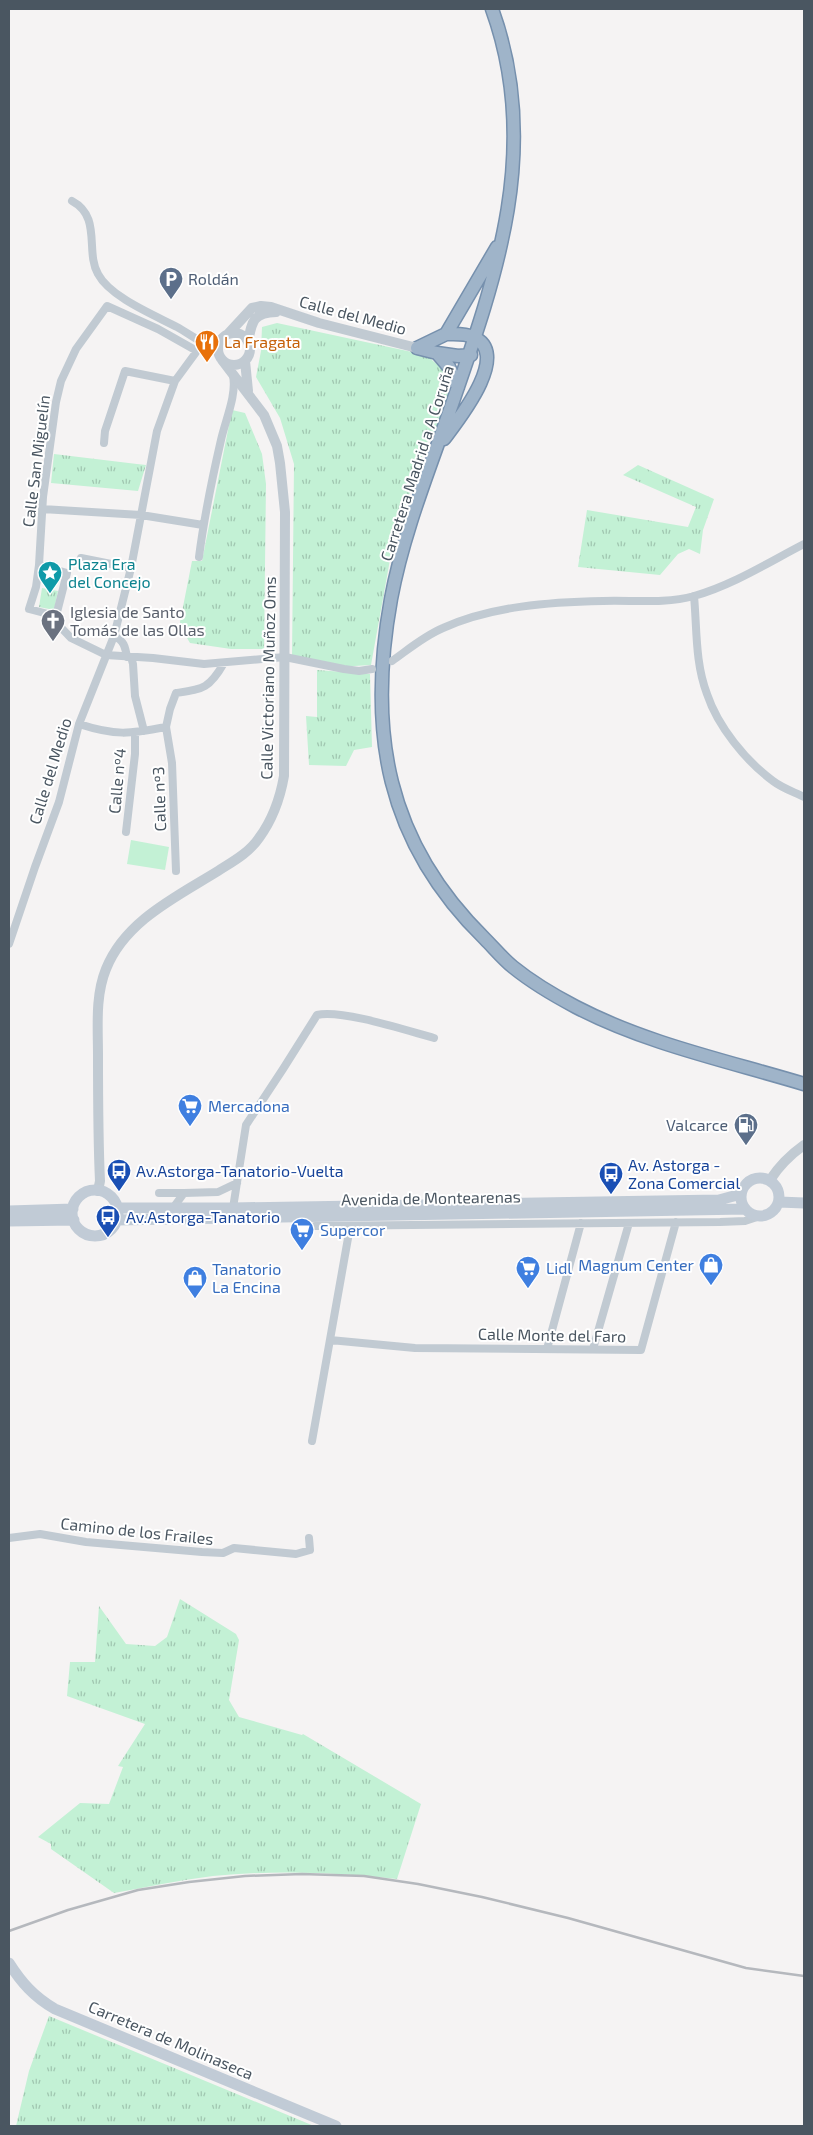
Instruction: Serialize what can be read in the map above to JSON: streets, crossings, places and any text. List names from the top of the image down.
{
  "streets": {
    "highway": ["Carretera Madrid a A Coruña"],
    "main road": ["Avenida de Montearenas", "Carretera de Molinaseca"],
    "street": [
      "Calle del Medio",
      "Calle San Miguelín",
      "Calle Victoriano Muñoz Oms",
      "Calle nº4",
      "Calle nº3",
      "Calle Monte del Faro",
      "Camino de los Frailes"
    ]
  },
  "crossings": [
    ["Calle del Medio", "Calle San Miguelín"],
    ["Calle Victoriano Muñoz Oms", "Avenida de Montearenas"]
  ],
  "places": {
    "parking": ["Roldán"],
    "restaurant": ["La Fragata"],
    "place": ["Plaza Era del Concejo"],
    "church": ["Iglesia de Santo Tomás de las Ollas"],
    "supermarket": ["Mercadona", "Supercor", "Lidl"],
    "fuel station": ["Valcarce"],
    "bus stop": ["Av.Astorga-Tanatorio-Vuelta", "Av. Astorga - Zona Comercial", "Av.Astorga-Tanatorio"],
    "shop": ["Magnum Center", "Tanatorio La Encina"]
  }
}
